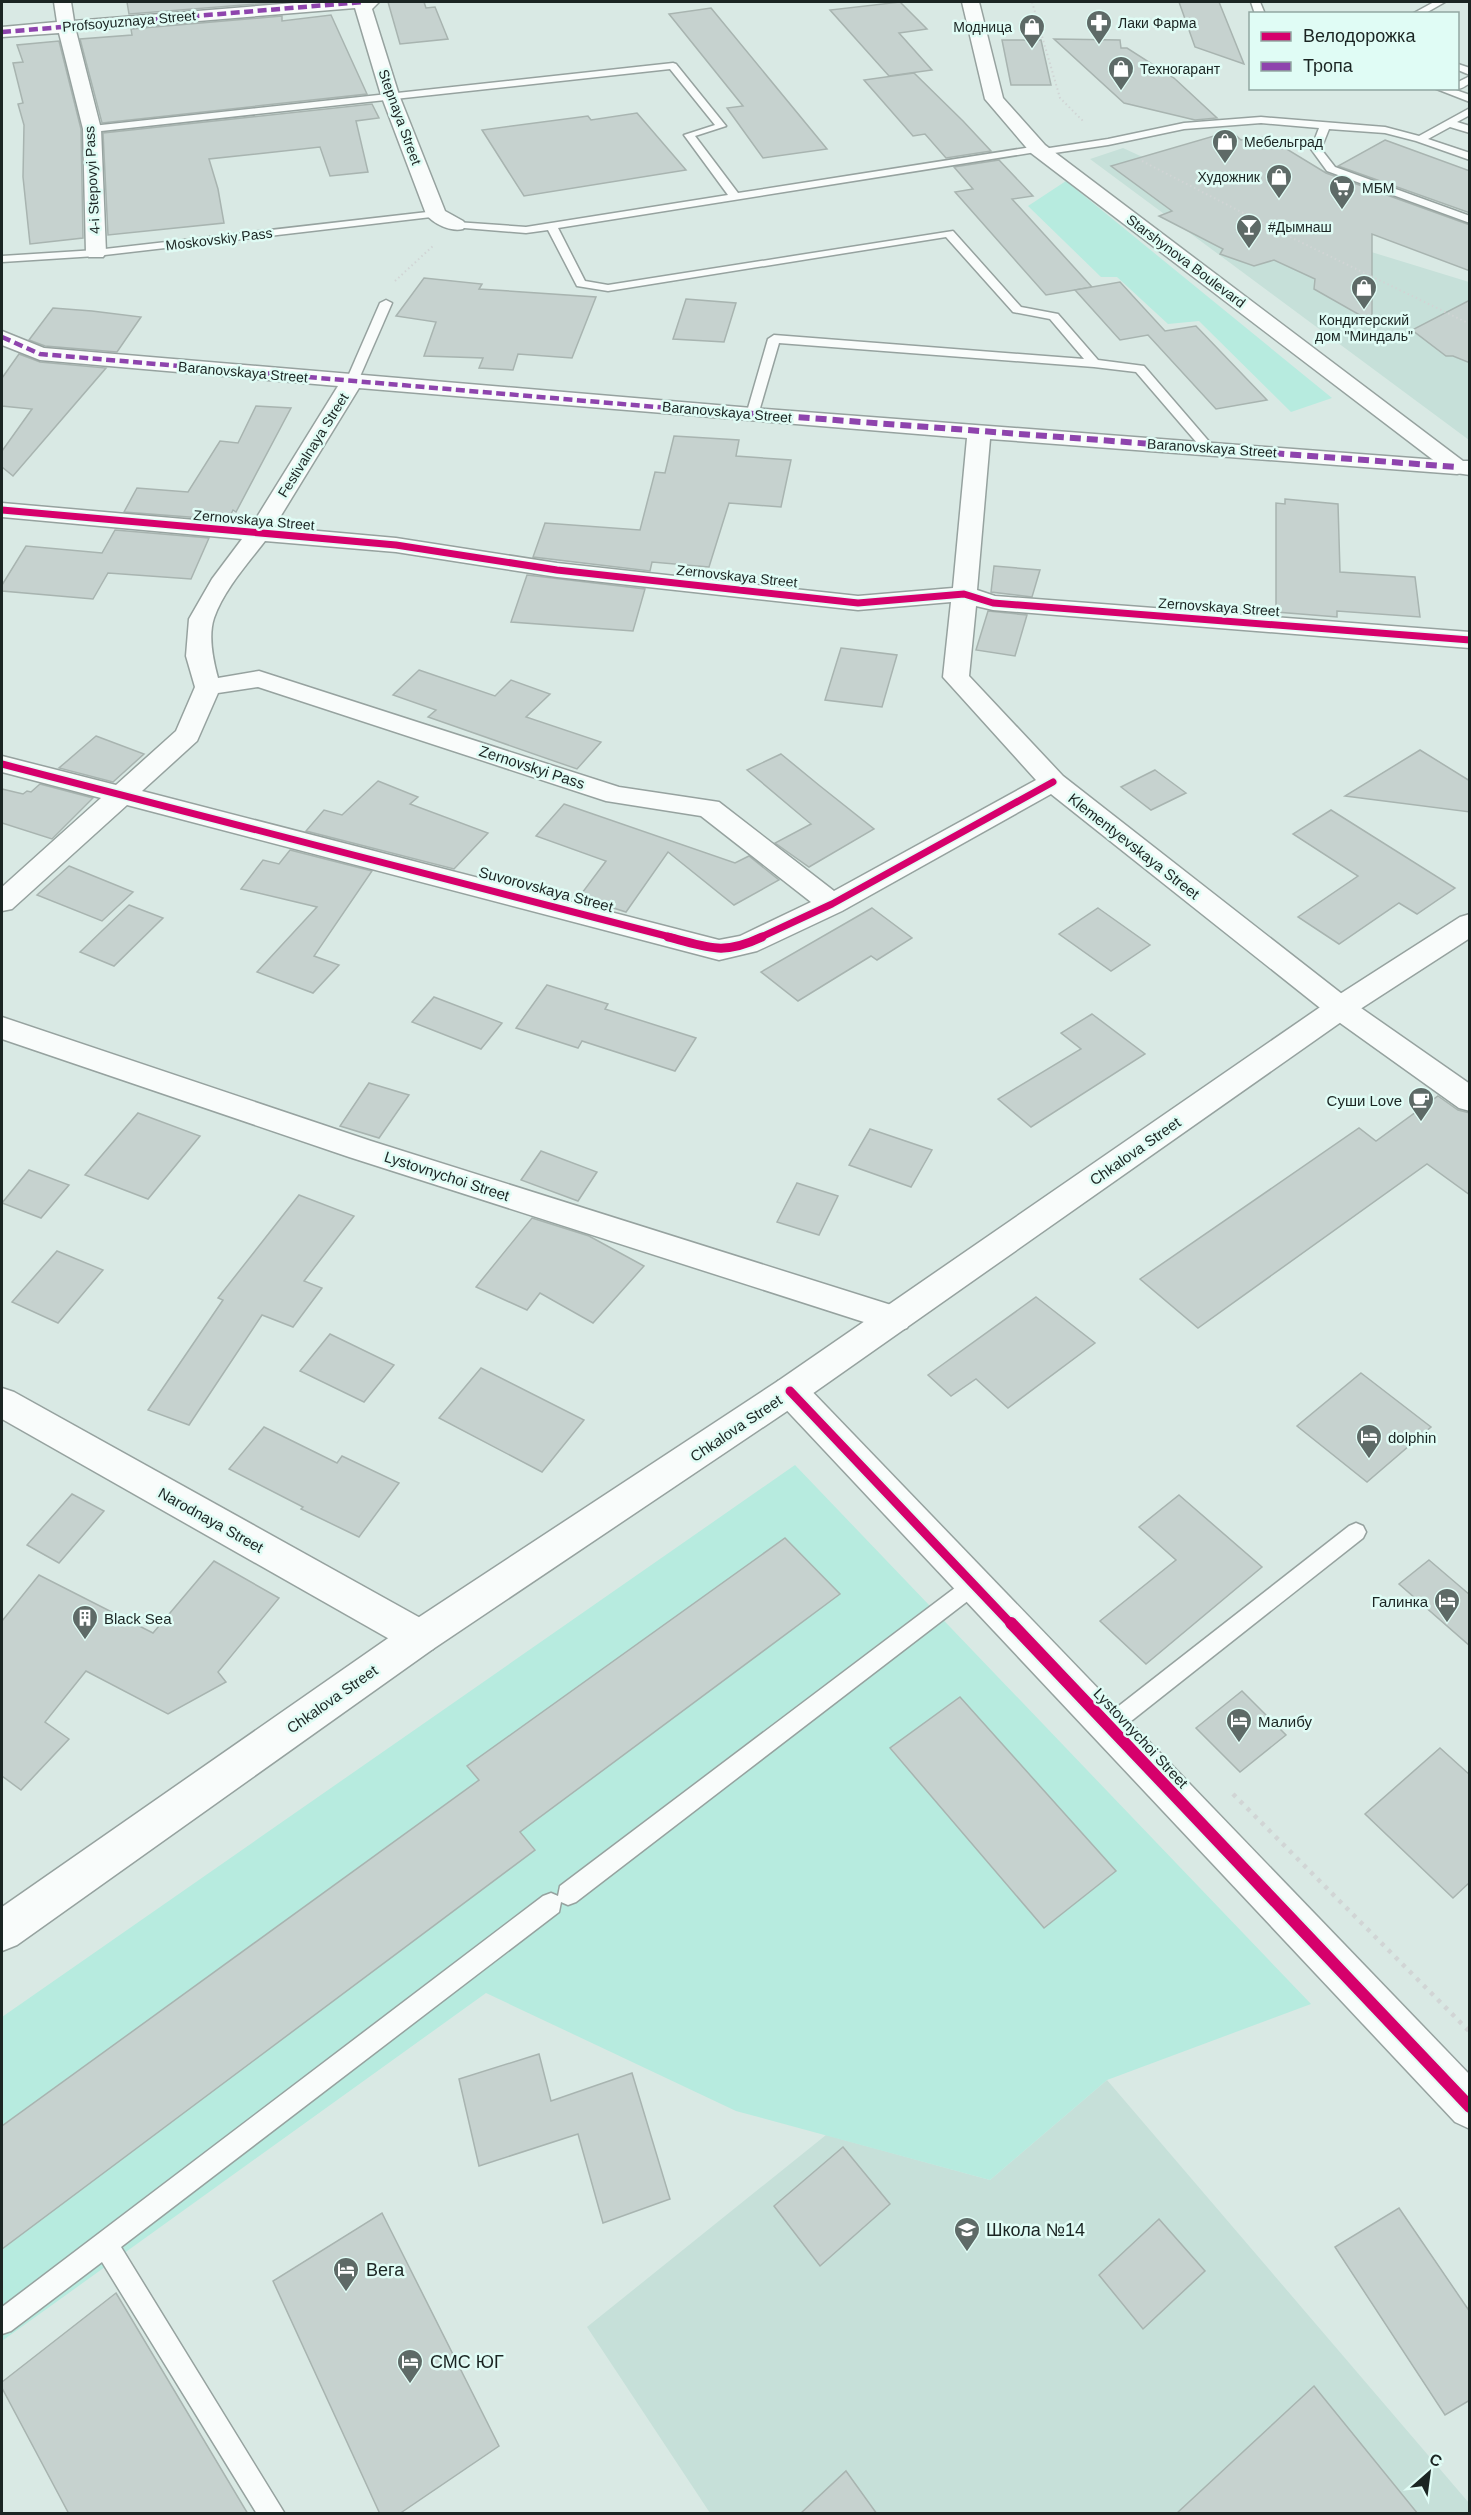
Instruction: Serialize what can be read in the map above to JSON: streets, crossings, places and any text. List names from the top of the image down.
{
  "streets": {
    "street": [
      "Profsoyuznaya Street",
      "Stepnaya Street",
      "4-i Stepovyi Pass",
      "Starshynova Boulevard",
      "Baranovskaya Street",
      "Festivalnaya Street",
      "Zernovskaya Street",
      "Zernovskyi Pass",
      "Klementyevskaya Street",
      "Suvorovskaya Street",
      "Chkalova Street",
      "Lystovnychoi Street",
      "Narodnaya Street"
    ],
    "lane": ["Moskovskiy Pass"]
  },
  "crossings": [
    ["Profsoyuznaya Street", "4-i Stepovyi Pass"],
    ["Stepnaya Street", "Moskovskiy Pass"],
    ["4-i Stepovyi Pass", "Moskovskiy Pass"],
    ["Starshynova Boulevard", "Baranovskaya Street"],
    ["Baranovskaya Street", "Festivalnaya Street"],
    ["Baranovskaya Street", "Klementyevskaya Street"],
    ["Festivalnaya Street", "Zernovskaya Street"],
    ["Festivalnaya Street", "Zernovskyi Pass"],
    ["Zernovskaya Street", "Klementyevskaya Street"],
    ["Zernovskyi Pass", "Suvorovskaya Street"],
    ["Klementyevskaya Street", "Suvorovskaya Street"],
    ["Klementyevskaya Street", "Chkalova Street"],
    ["Chkalova Street", "Lystovnychoi Street"],
    ["Chkalova Street", "Narodnaya Street"]
  ],
  "places": {
    "pharmacy": ["Лаки Фарма"],
    "shop": [
      "Модница",
      "Техногарант",
      "Мебельград",
      "Художник",
      "Кондитерский дом \"Миндаль\""
    ],
    "supermarket": ["МБМ"],
    "bar": ["#Дымнаш"],
    "cafe": ["Суши Love"],
    "hotel": [
      "dolphin",
      "Галинка",
      "Малибу",
      "Вега",
      "СМС ЮГ"
    ],
    "building": ["Black Sea"],
    "school or university": ["Школа №14"]
  },
  "legend": ["Велодорожка", "Тропа"],
  "north": "top right"
}
